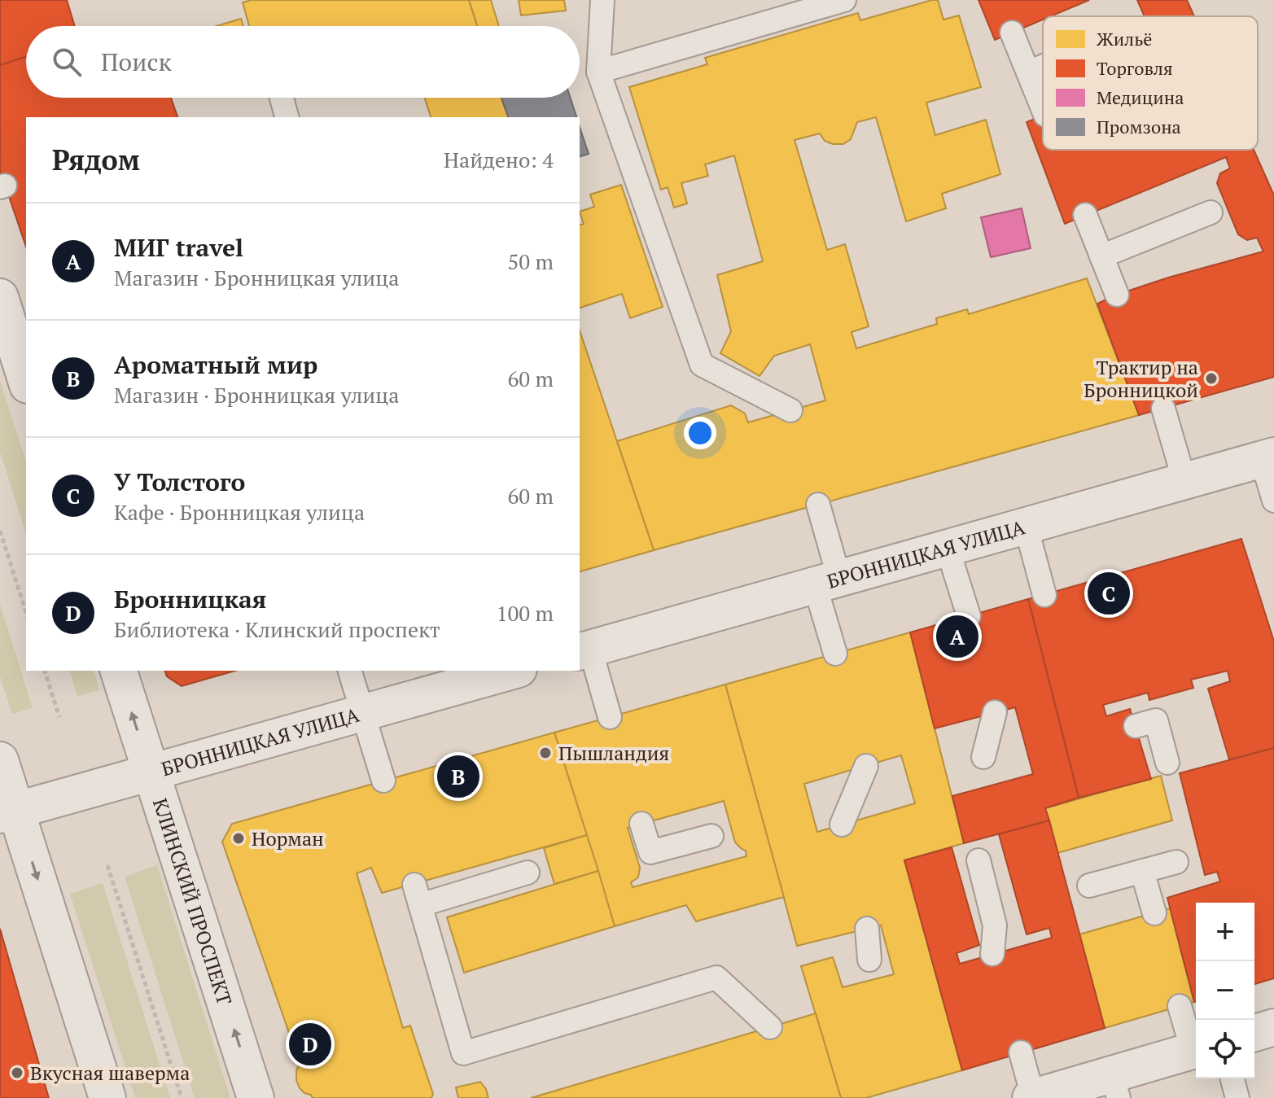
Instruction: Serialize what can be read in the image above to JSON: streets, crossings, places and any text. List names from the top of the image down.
{
  "streets": {
    "street": ["БРОННИЦКАЯ УЛИЦА", "КЛИНСКИЙ ПРОСПЕКТ"]
  },
  "crossings": [
    ["БРОННИЦКАЯ УЛИЦА", "КЛИНСКИЙ ПРОСПЕКТ"]
  ],
  "places": [
    "Трактир на Бронницкой",
    "Пышландия",
    "Норман",
    "Вкусная шаверма"
  ],
  "legend": [
    "Жильё",
    "Торговля",
    "Медицина",
    "Промзона"
  ],
  "page": {
    "search": "Поиск",
    "heading": ["Рядом", "Найдено: 4"],
    "list": [
      {
        "mark": "A",
        "name": "МИГ travel",
        "note": "Магазин · Бронницкая улица",
        "value": "50 m"
      },
      {
        "mark": "B",
        "name": "Ароматный мир",
        "note": "Магазин · Бронницкая улица",
        "value": "60 m"
      },
      {
        "mark": "C",
        "name": "У Толстого",
        "note": "Кафе · Бронницкая улица",
        "value": "60 m"
      },
      {
        "mark": "D",
        "name": "Бронницкая",
        "note": "Библиотека · Клинский проспект",
        "value": "100 m"
      }
    ],
    "pins": [
      "C",
      "A",
      "B",
      "D"
    ],
    "map_buttons": ["+", "−"]
  }
}
